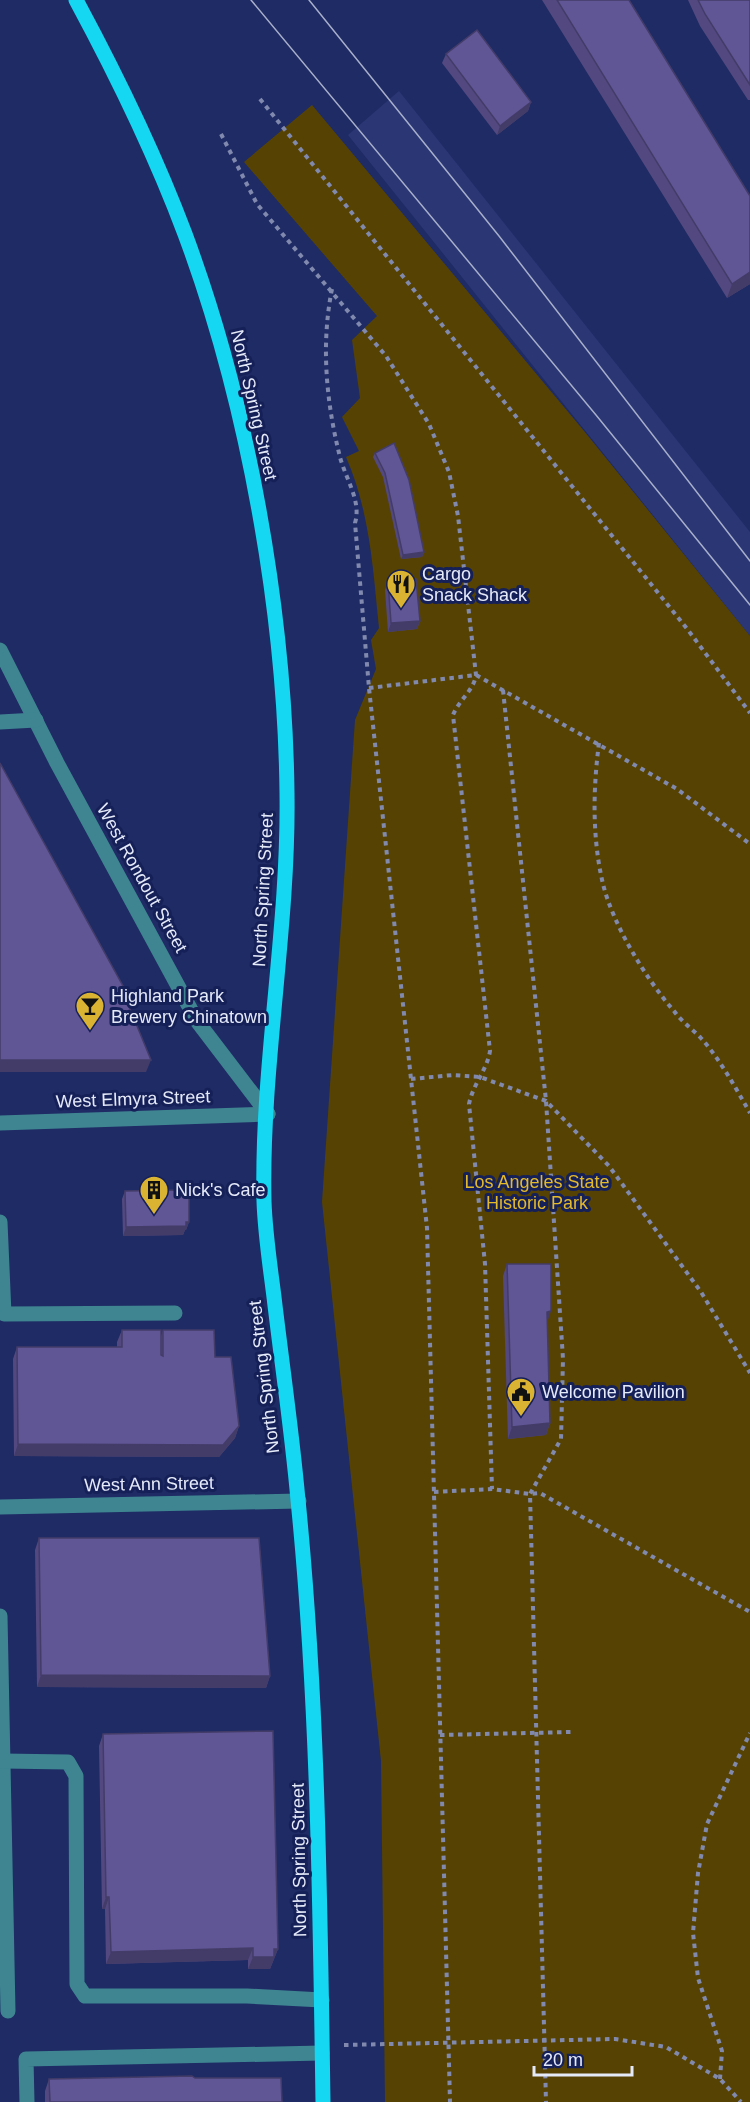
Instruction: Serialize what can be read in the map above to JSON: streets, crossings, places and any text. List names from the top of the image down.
{
  "streets": {
    "main road": ["North Spring Street"],
    "street": ["West Rondout Street", "West Elmyra Street", "West Ann Street"]
  },
  "crossings": [
    ["North Spring Street", "West Rondout Street"],
    ["North Spring Street", "West Elmyra Street"],
    ["North Spring Street", "West Ann Street"],
    ["West Rondout Street", "West Elmyra Street"]
  ],
  "parks": ["Los Angeles State Historic Park"],
  "places": {
    "restaurant": ["Cargo Snack Shack"],
    "bar": ["Highland Park Brewery Chinatown"],
    "building": ["Nick's Cafe"],
    "public building": ["Welcome Pavilion"]
  },
  "scale_bar": "20 m"
}
